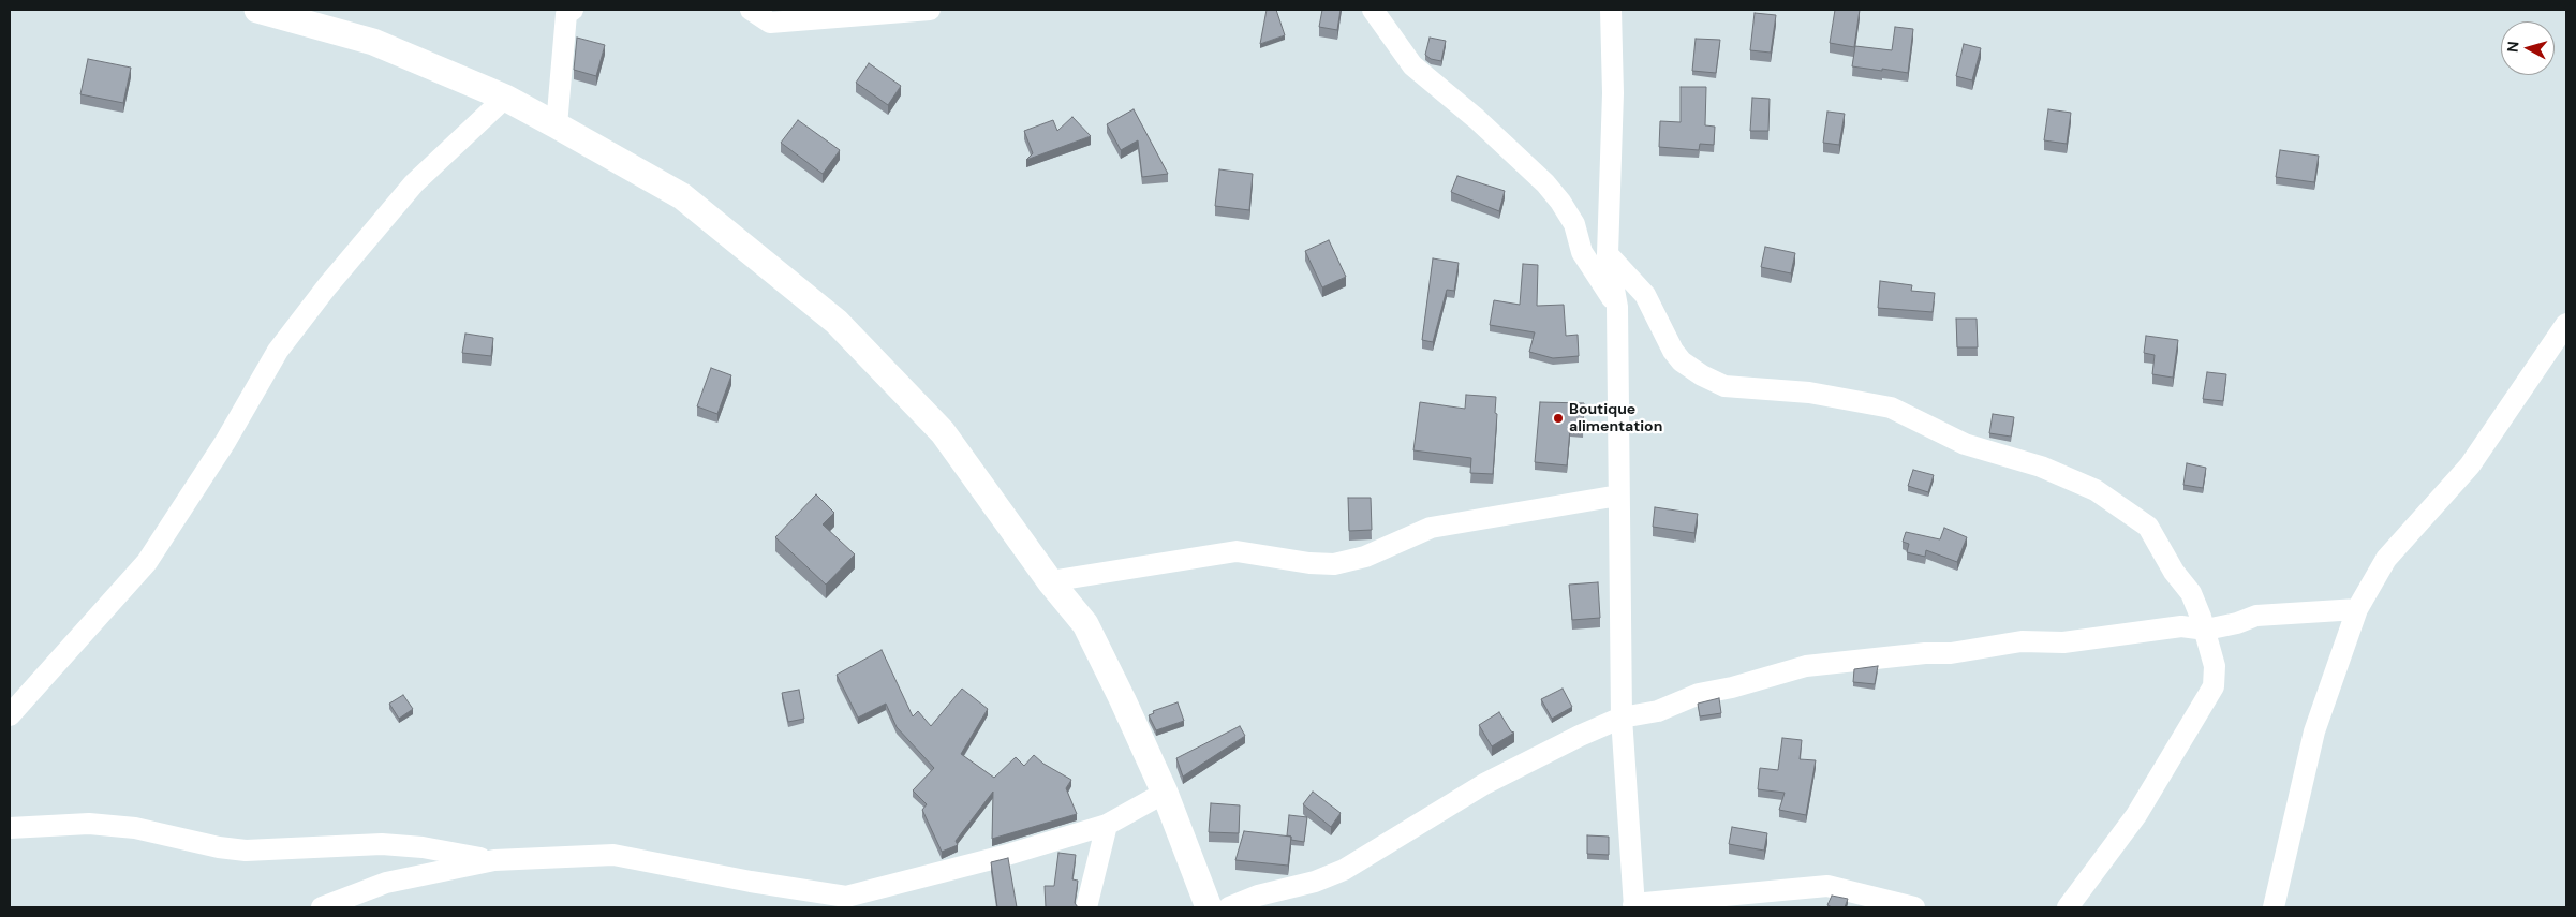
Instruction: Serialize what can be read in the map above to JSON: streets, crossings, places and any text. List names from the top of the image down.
{
  "places": ["Boutique alimentation"],
  "north": "left"
}
